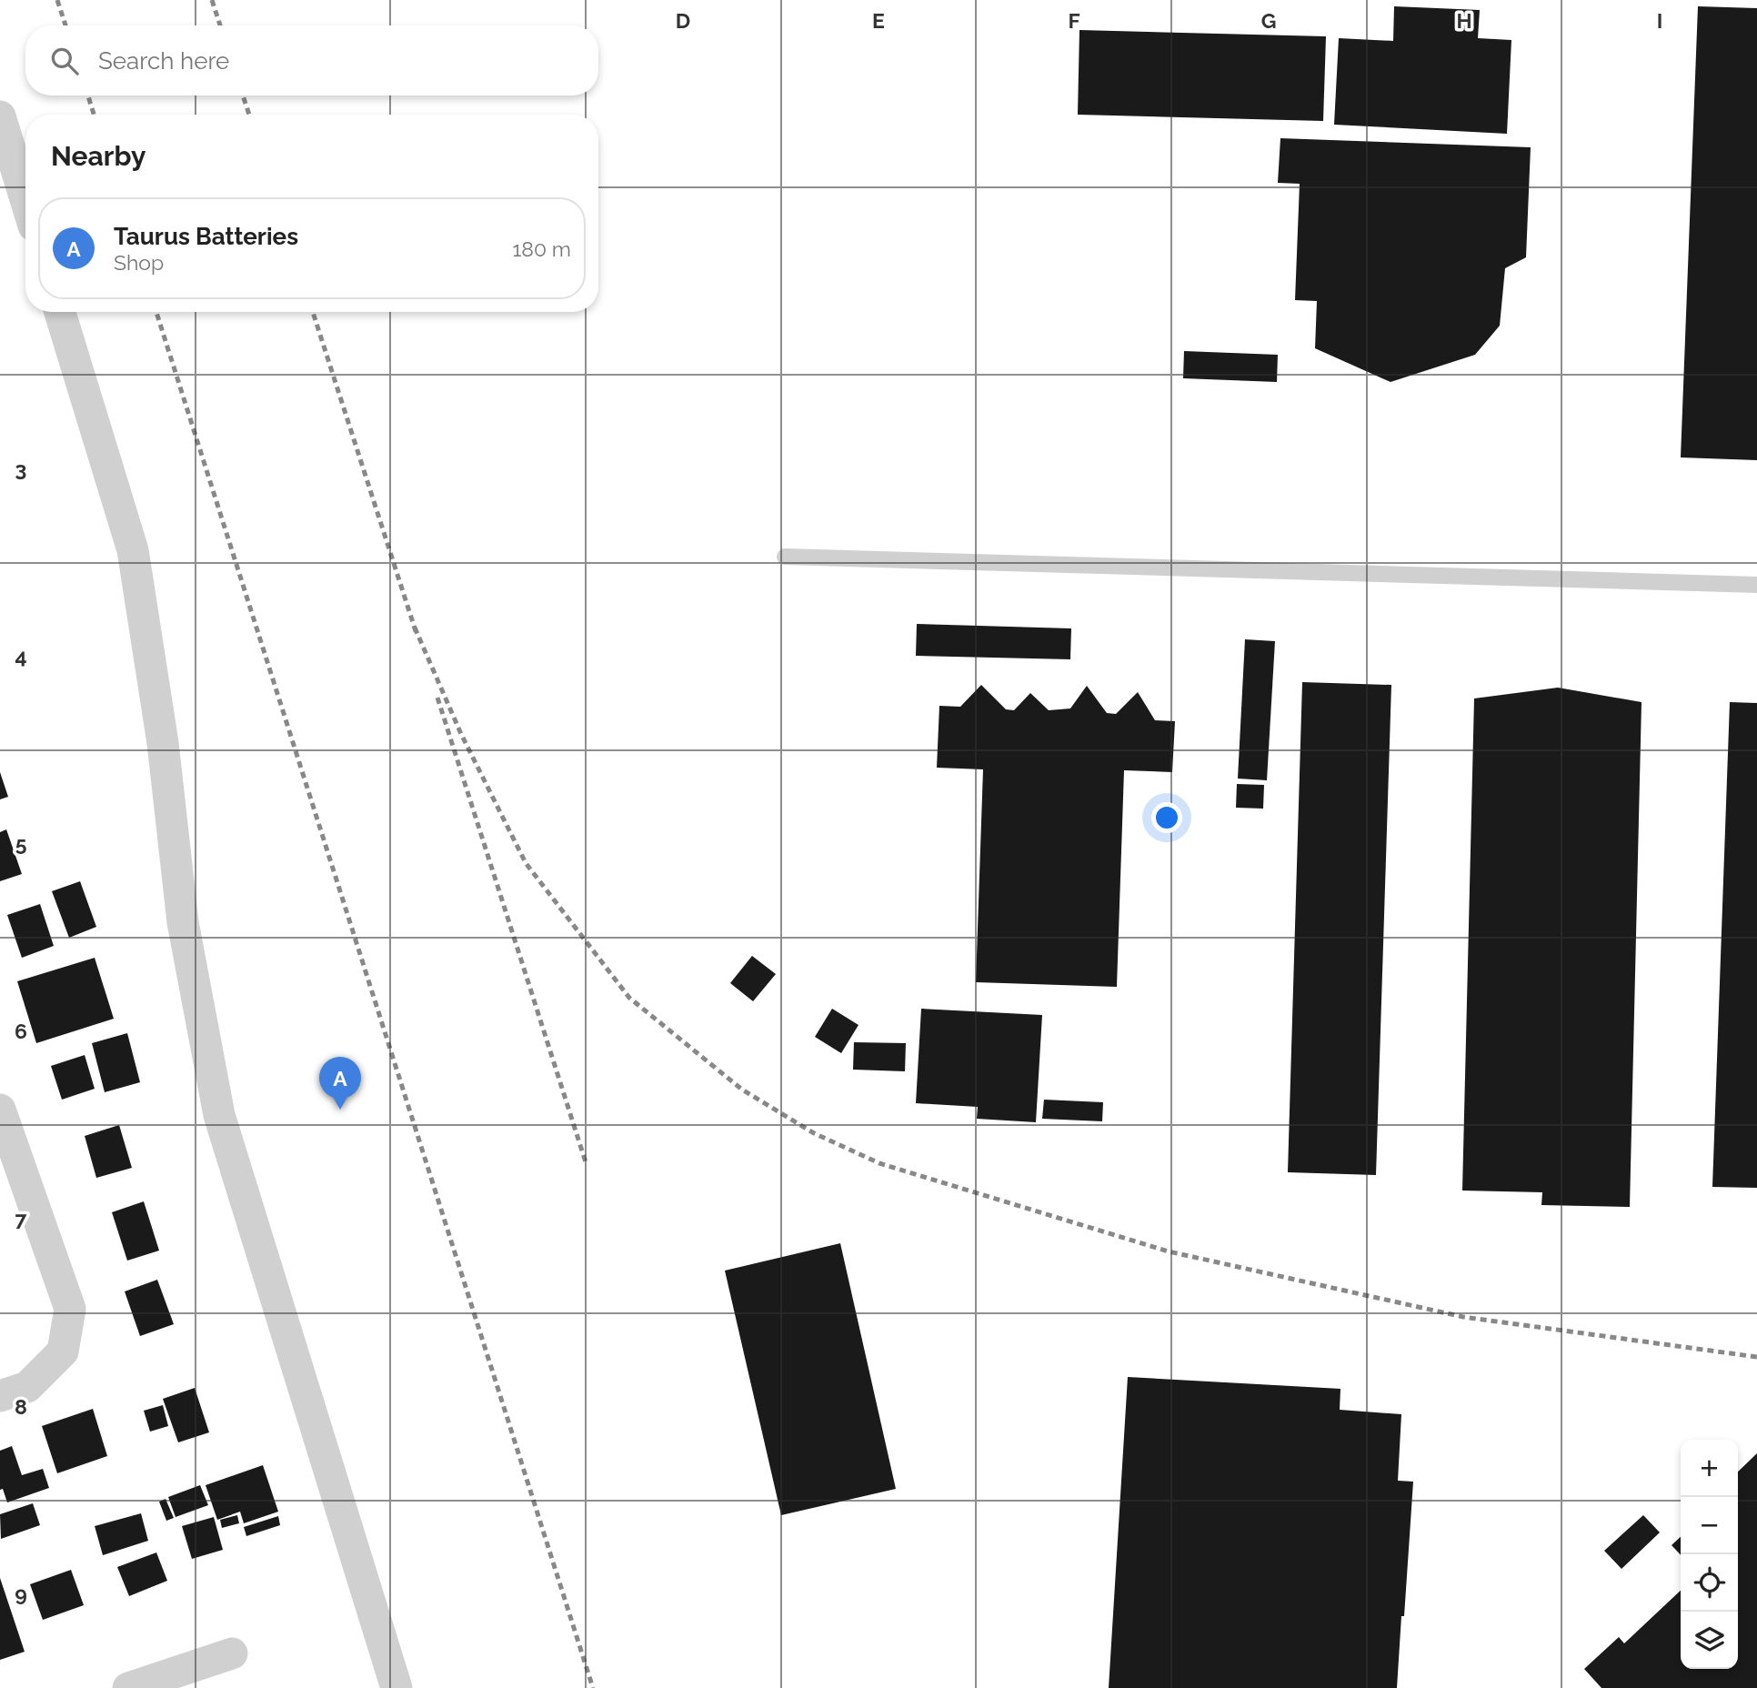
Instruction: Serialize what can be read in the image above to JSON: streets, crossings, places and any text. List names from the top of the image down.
{
  "page": {
    "search": "Search here",
    "heading": "Nearby",
    "list": [
      {
        "mark": "A",
        "name": "Taurus Batteries",
        "note": "Shop",
        "value": "180 m"
      }
    ],
    "pins": "A",
    "map_buttons": ["+", "−"]
  },
  "grid": {
    "columns": [
      "D",
      "E",
      "F",
      "G",
      "H",
      "I"
    ],
    "rows": [
      "3",
      "4",
      "5",
      "6",
      "7",
      "8",
      "9"
    ]
  }
}
